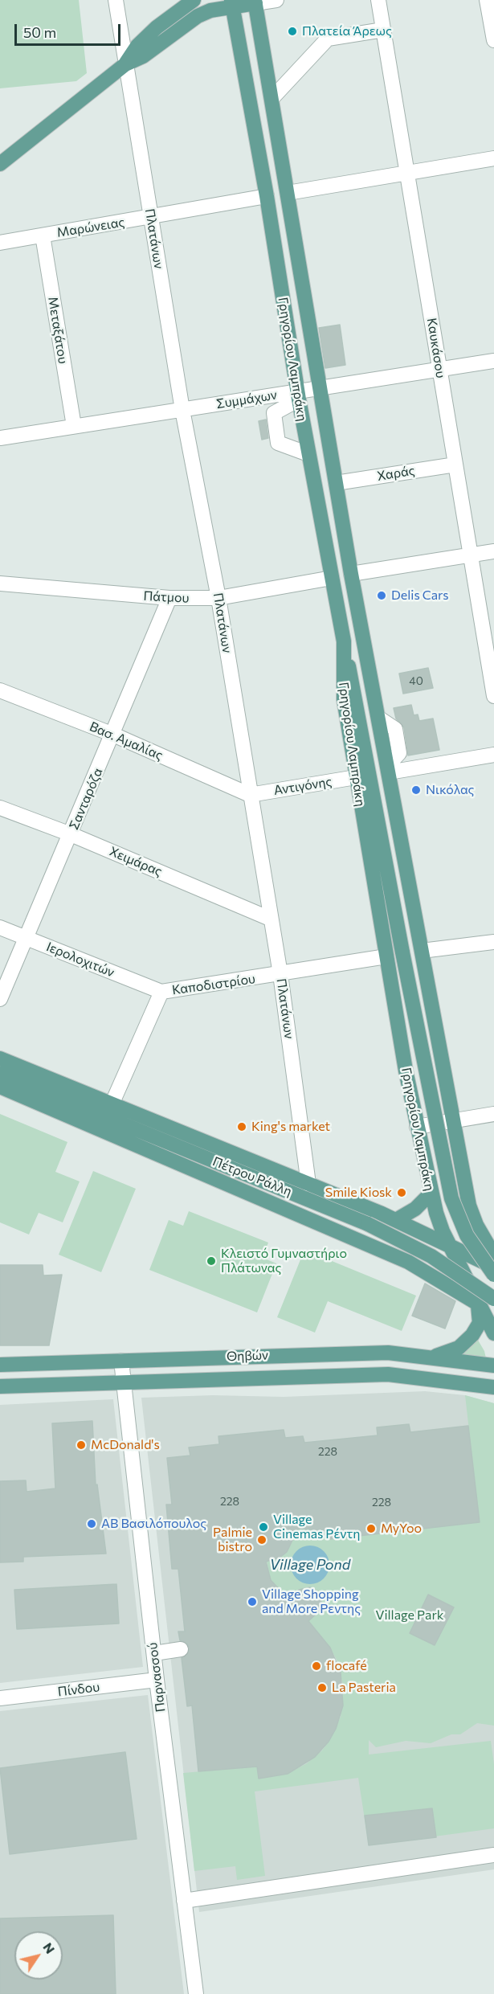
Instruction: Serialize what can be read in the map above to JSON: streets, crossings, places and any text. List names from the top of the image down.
{
  "streets": {
    "main road": ["Γρηγορίου Λαμπράκη", "Πέτρου Ράλλη", "Θηβών"],
    "street": [
      "Μαρώνειας",
      "Πλατάνων",
      "Μεταξάτου",
      "Καυκάσου",
      "Συμμάχων",
      "Χαράς",
      "Πάτμου",
      "Βασ. Αμαλίας",
      "Αντιγόνης",
      "Σανταρόζα",
      "Χειμάρας",
      "Ιερολοχιτών",
      "Καποδιστρίου",
      "Παρνασσού",
      "Πίνδου"
    ]
  },
  "crossings": [
    ["Μαρώνειας", "Πλατάνων"],
    ["Μαρώνειας", "Μεταξάτου"],
    ["Μαρώνειας", "Γρηγορίου Λαμπράκη"],
    ["Πλατάνων", "Συμμάχων"],
    ["Πλατάνων", "Πάτμου"],
    ["Πλατάνων", "Βασ. Αμαλίας"],
    ["Πλατάνων", "Αντιγόνης"],
    ["Πλατάνων", "Χειμάρας"],
    ["Πλατάνων", "Καποδιστρίου"],
    ["Πλατάνων", "Πέτρου Ράλλη"],
    ["Μεταξάτου", "Συμμάχων"],
    ["Καυκάσου", "Συμμάχων"],
    ["Καυκάσου", "Χαράς"],
    ["Γρηγορίου Λαμπράκη", "Συμμάχων"],
    ["Γρηγορίου Λαμπράκη", "Χαράς"],
    ["Γρηγορίου Λαμπράκη", "Πάτμου"],
    ["Γρηγορίου Λαμπράκη", "Αντιγόνης"],
    ["Γρηγορίου Λαμπράκη", "Καποδιστρίου"],
    ["Γρηγορίου Λαμπράκη", "Πέτρου Ράλλη"],
    ["Πάτμου", "Σανταρόζα"],
    ["Βασ. Αμαλίας", "Αντιγόνης"],
    ["Βασ. Αμαλίας", "Σανταρόζα"],
    ["Σανταρόζα", "Χειμάρας"],
    ["Σανταρόζα", "Ιερολοχιτών"],
    ["Ιερολοχιτών", "Καποδιστρίου"],
    ["Καποδιστρίου", "Πέτρου Ράλλη"],
    ["Θηβών", "Παρνασσού"],
    ["Παρνασσού", "Πίνδου"]
  ],
  "water": ["Village Pond"],
  "parks": ["Village Park"],
  "places": [
    "Πλατεία Άρεως",
    "Delis Cars",
    "Νικόλας",
    "King's market",
    "Smile Kiosk",
    "Κλειστό Γυμναστήριο Πλάτωνας",
    "McDonald's",
    "ΑΒ Βασιλόπουλος",
    "Village Cinemas Ρέντη",
    "MyYoo",
    "Palmie bistro",
    "Village Shopping and More Ρεντης",
    "flocafé",
    "La Pasteria"
  ],
  "house_numbers": [
    "40",
    "228",
    "228",
    "228"
  ],
  "scale_bar": "50 m",
  "north": "top right"
}
